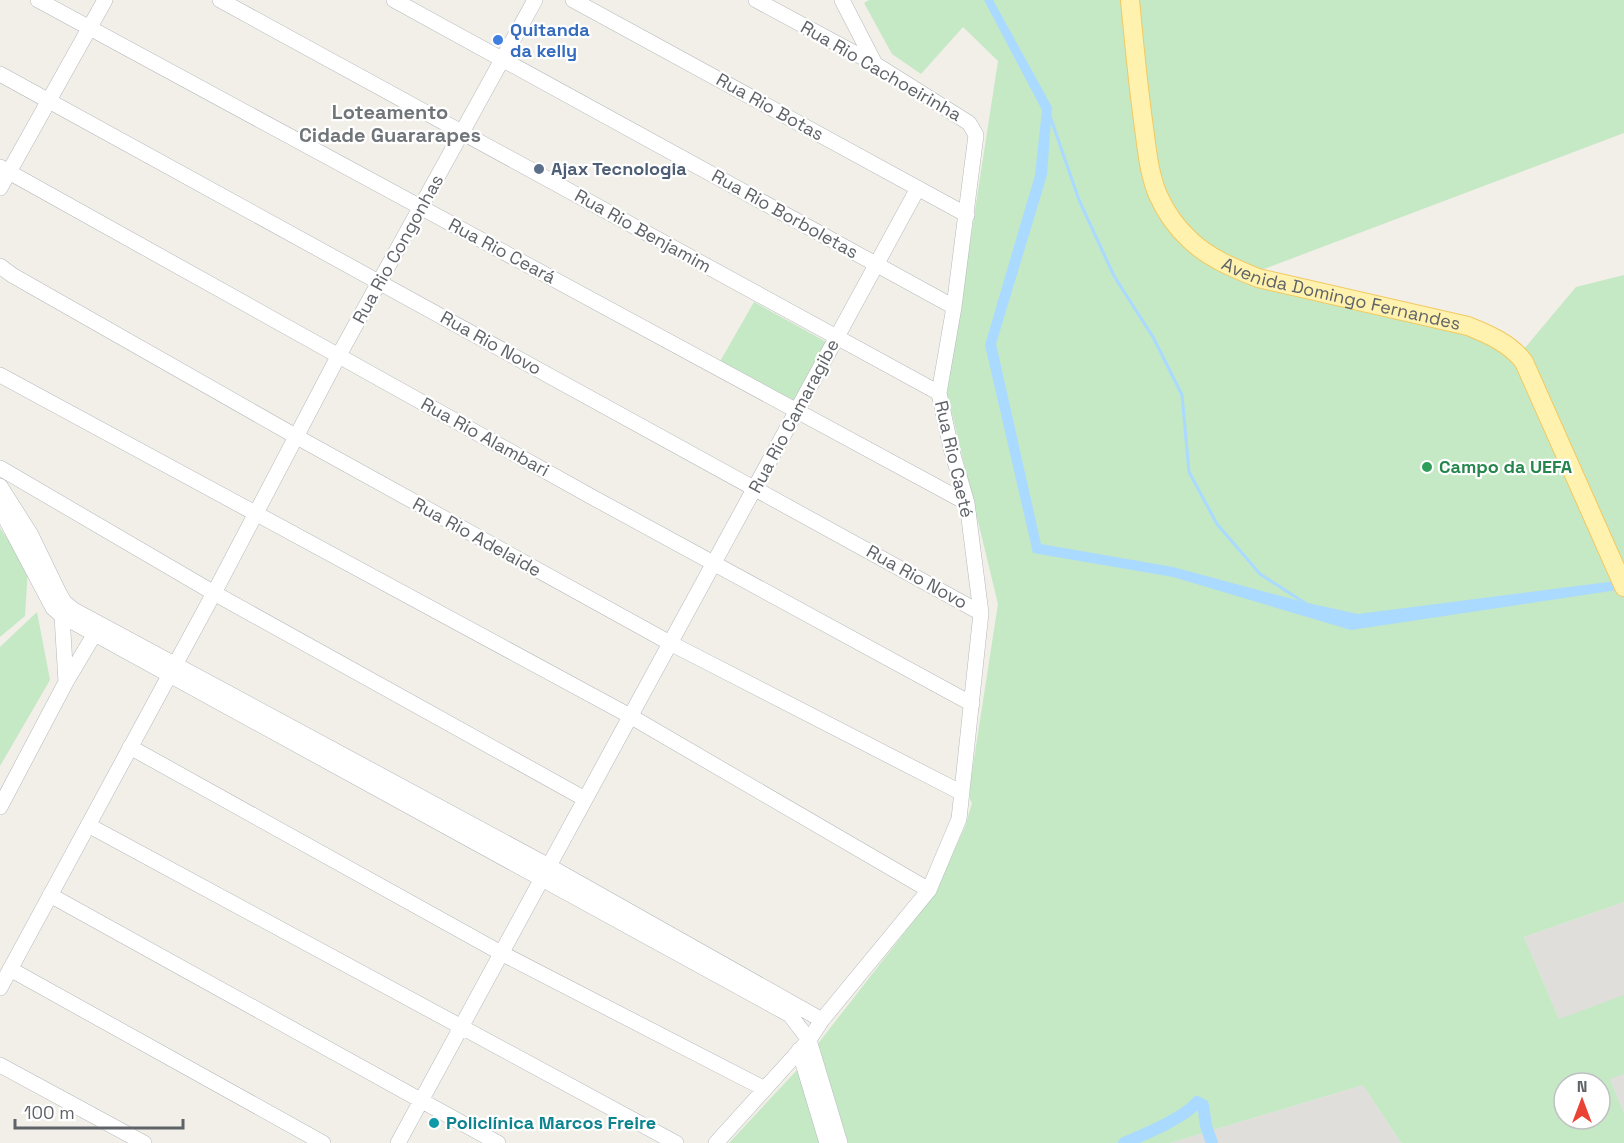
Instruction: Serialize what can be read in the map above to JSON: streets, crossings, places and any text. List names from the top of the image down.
{
  "streets": {
    "main road": ["Avenida Domingo Fernandes"],
    "street": [
      "Rua Rio Cachoeirinha",
      "Rua Rio Botas",
      "Rua Rio Borboletas",
      "Rua Rio Benjamim",
      "Rua Rio Congonhas",
      "Rua Rio Ceará",
      "Rua Rio Novo",
      "Rua Rio Camaragibe",
      "Rua Rio Alambari",
      "Rua Rio Caeté",
      "Rua Rio Adelaide"
    ]
  },
  "crossings": [
    ["Rua Rio Cachoeirinha", "Rua Rio Caeté"],
    ["Rua Rio Botas", "Rua Rio Camaragibe"],
    ["Rua Rio Botas", "Rua Rio Caeté"],
    ["Rua Rio Borboletas", "Rua Rio Congonhas"],
    ["Rua Rio Borboletas", "Rua Rio Camaragibe"],
    ["Rua Rio Borboletas", "Rua Rio Caeté"],
    ["Rua Rio Benjamim", "Rua Rio Congonhas"],
    ["Rua Rio Benjamim", "Rua Rio Camaragibe"],
    ["Rua Rio Benjamim", "Rua Rio Caeté"],
    ["Rua Rio Congonhas", "Rua Rio Ceará"],
    ["Rua Rio Congonhas", "Rua Rio Novo"],
    ["Rua Rio Congonhas", "Rua Rio Alambari"],
    ["Rua Rio Congonhas", "Rua Rio Adelaide"],
    ["Rua Rio Ceará", "Rua Rio Camaragibe"],
    ["Rua Rio Ceará", "Rua Rio Caeté"],
    ["Rua Rio Novo", "Rua Rio Camaragibe"],
    ["Rua Rio Novo", "Rua Rio Caeté"],
    ["Rua Rio Camaragibe", "Rua Rio Alambari"],
    ["Rua Rio Camaragibe", "Rua Rio Adelaide"],
    ["Rua Rio Alambari", "Rua Rio Caeté"],
    ["Rua Rio Caeté", "Rua Rio Adelaide"]
  ],
  "districts": ["Loteamento Cidade Guararapes"],
  "places": [
    "Quitanda da kelly",
    "Ajax Tecnologia",
    "Campo da UEFA",
    "Policlínica Marcos Freire"
  ],
  "scale_bar": "100 m",
  "north": "top"
}
